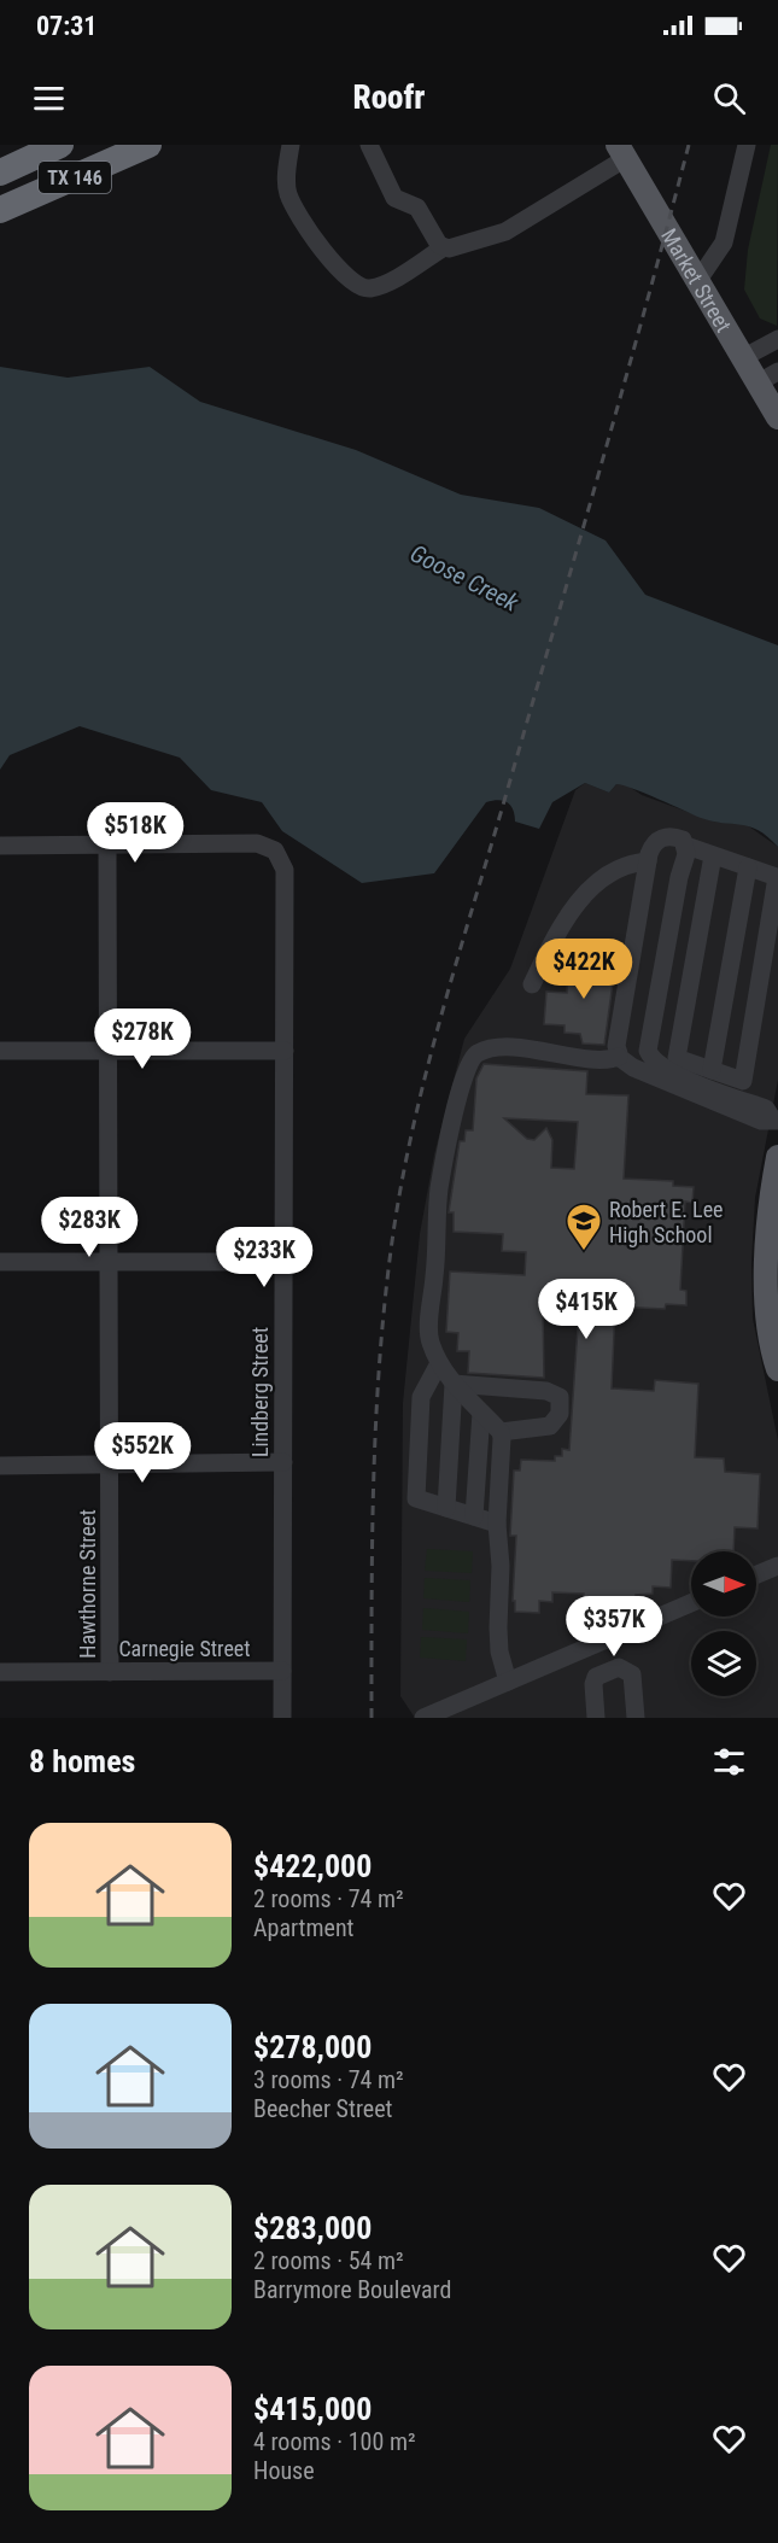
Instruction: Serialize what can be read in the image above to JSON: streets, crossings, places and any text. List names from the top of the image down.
{
  "streets": {
    "highway": ["TX 146"],
    "main road": ["Market Street"],
    "street": ["Lindberg Street", "Hawthorne Street", "Carnegie Street"]
  },
  "crossings": [
    ["Lindberg Street", "Hawthorne Street"],
    ["Lindberg Street", "Carnegie Street"],
    ["Hawthorne Street", "Carnegie Street"]
  ],
  "water": ["Goose Creek"],
  "places": {
    "school or university": ["Robert E. Lee High School"]
  },
  "north": "right",
  "page": {
    "status": "07:31",
    "header": "Roofr",
    "price": [
      "$518K",
      "$422K",
      "$278K",
      "$283K",
      "$233K",
      "$415K",
      "$552K",
      "$357K"
    ],
    "heading": "8 homes",
    "list": [
      {
        "name": "$422,000",
        "note": "2 rooms · 74 m² · Apartment"
      },
      {
        "name": "$278,000",
        "note": "3 rooms · 74 m² · Beecher Street"
      },
      {
        "name": "$283,000",
        "note": "2 rooms · 54 m² · Barrymore Boulevard"
      },
      {
        "name": "$415,000",
        "note": "4 rooms · 100 m² · House"
      }
    ]
  }
}
